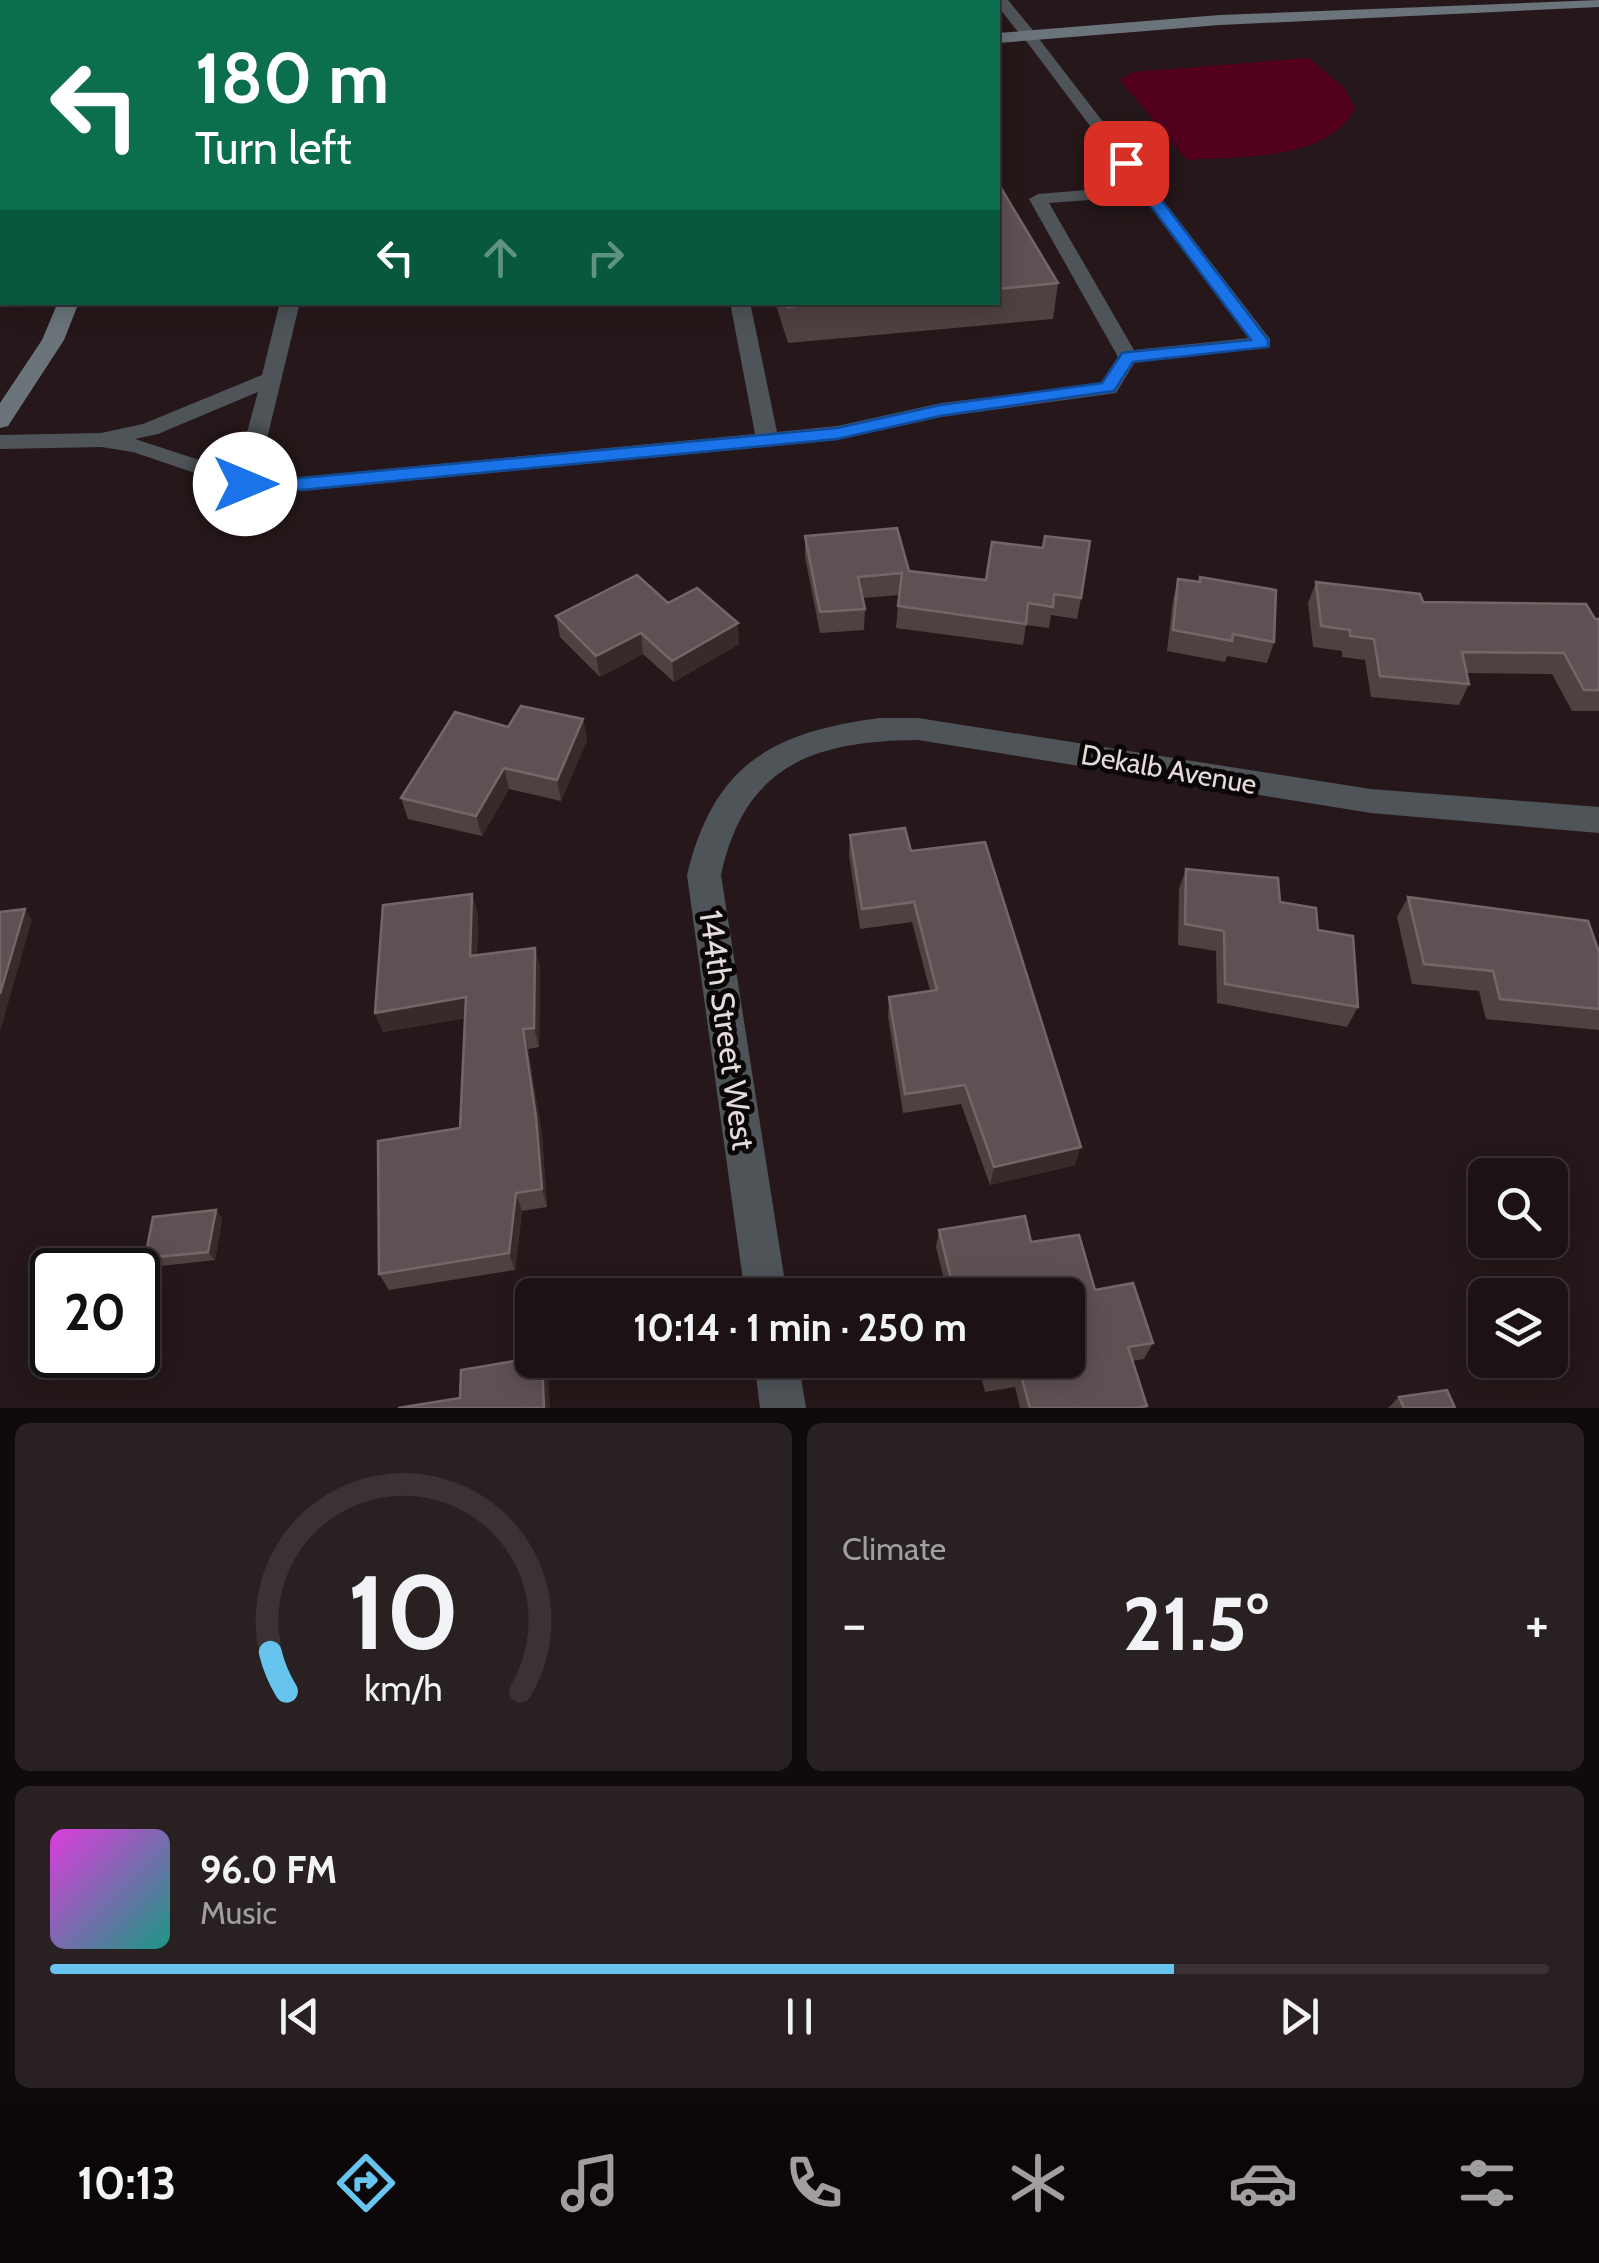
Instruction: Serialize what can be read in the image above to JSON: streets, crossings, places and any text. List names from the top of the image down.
{
  "streets": {
    "street": ["Dekalb Avenue", "144th Street West"]
  },
  "crossings": [
    ["Dekalb Avenue", "144th Street West"]
  ],
  "page": {
    "turn": ["180 m", "Turn left"],
    "limit": "20",
    "trip": "10:14 · 1 min · 250 m",
    "tile": "Climate",
    "heat": ["−", "21.5°", "+"],
    "song": ["96.0 FM", "Music"],
    "tabs": "10:13",
    "gauge": ["10", "km/h"]
  }
}
